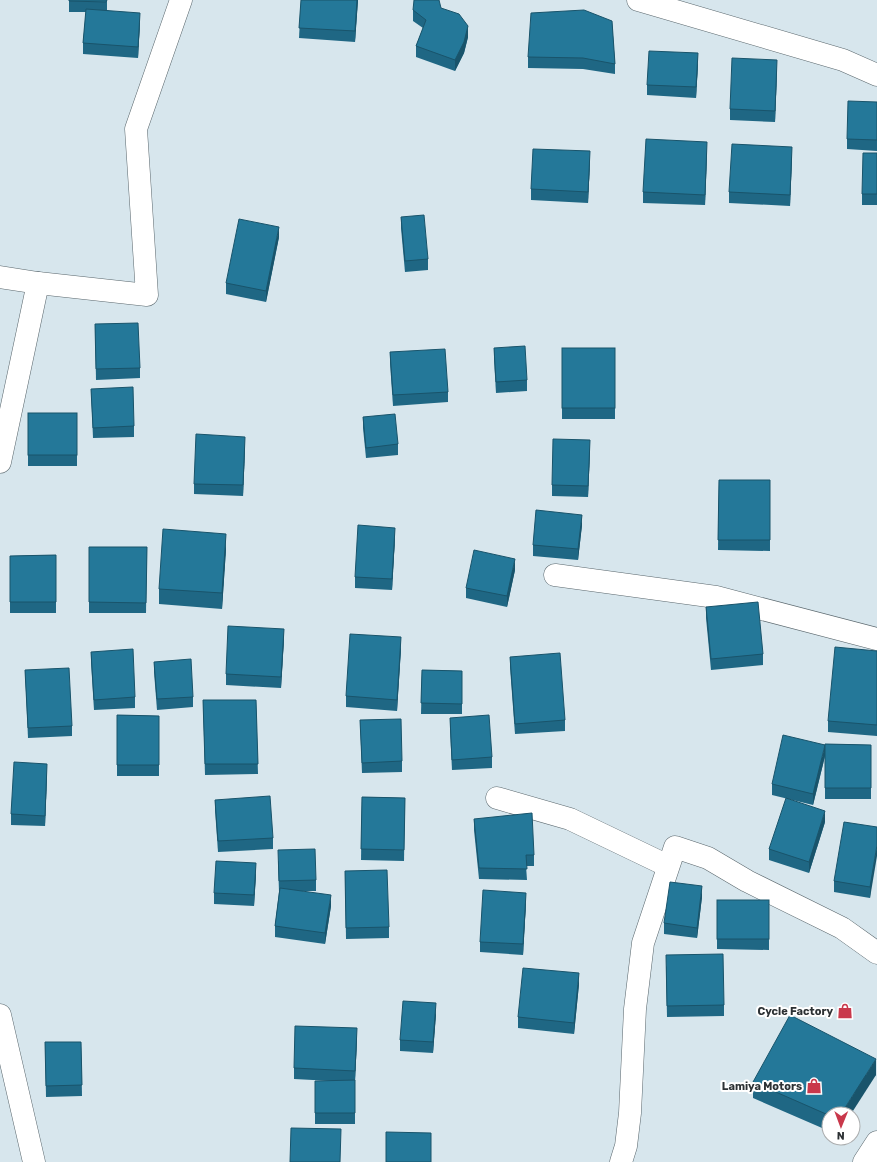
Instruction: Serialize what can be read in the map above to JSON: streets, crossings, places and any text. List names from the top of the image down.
{
  "places": {
    "shop": ["Cycle Factory", "Lamiya Motors"]
  },
  "north": "bottom"
}
